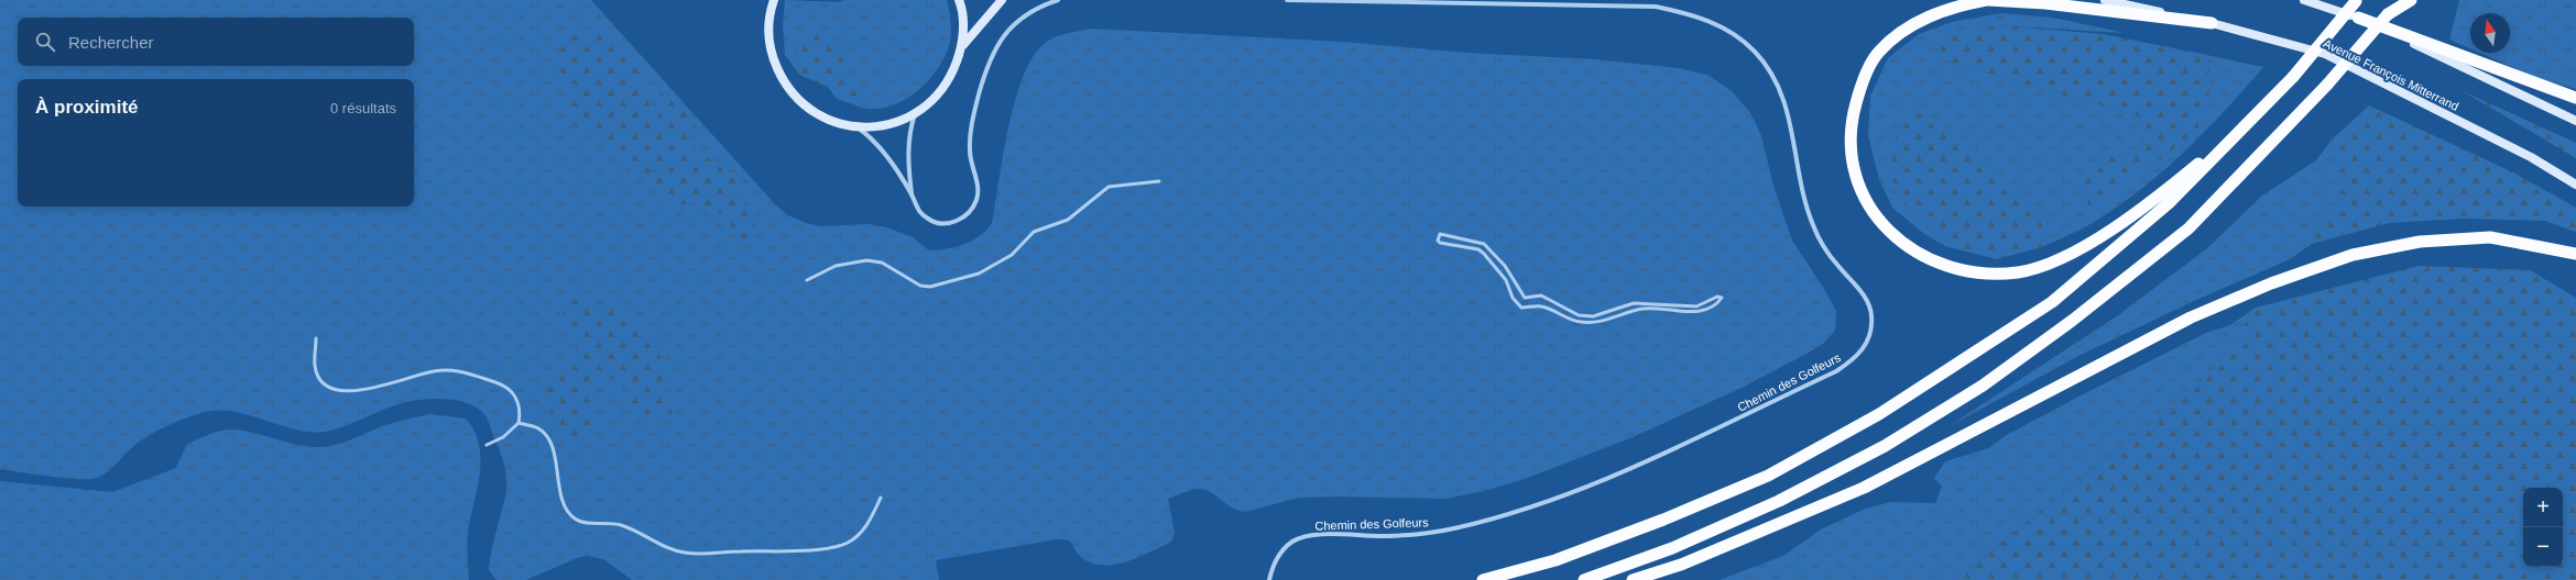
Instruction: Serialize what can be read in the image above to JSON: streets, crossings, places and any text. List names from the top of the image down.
{
  "streets": {
    "main road": ["Avenue François Mitterrand"],
    "street": ["Chemin des Golfeurs"]
  },
  "north": "top",
  "page": {
    "search": "Rechercher",
    "heading": ["À proximité", "0 résultats"],
    "map_buttons": ["+", "−"]
  }
}
